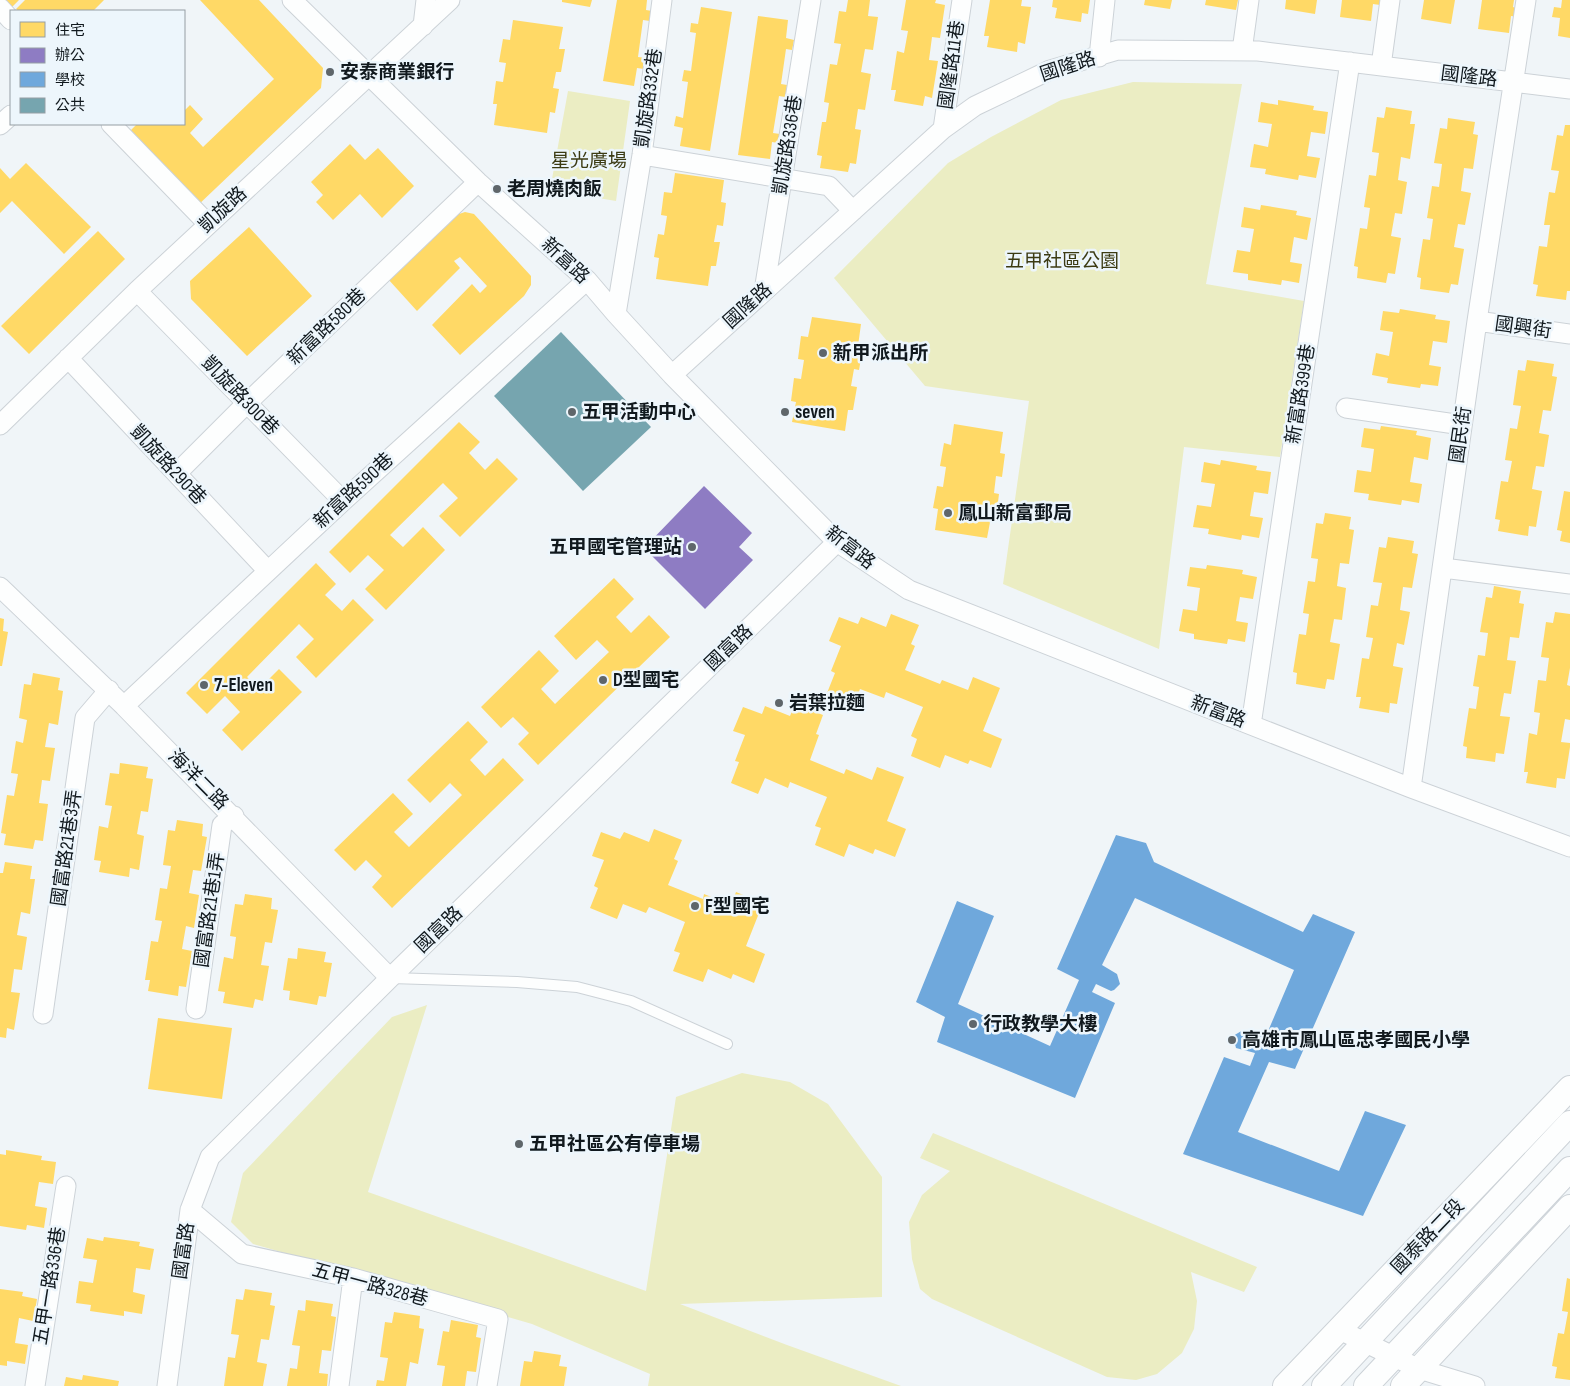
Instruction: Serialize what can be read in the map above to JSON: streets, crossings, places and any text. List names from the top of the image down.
{
  "streets": {
    "street": [
      "國隆路11巷",
      "國隆路",
      "凱旋路332巷",
      "凱旋路336巷",
      "凱旋路",
      "新富路",
      "新富路580巷",
      "國興街",
      "新富路399巷",
      "凱旋路300巷",
      "國民街",
      "凱旋路290巷",
      "新富路590巷",
      "國富路",
      "海洋二路",
      "國富路21巷3弄",
      "國富路21巷1弄",
      "國泰路二段",
      "五甲一路328巷",
      "五甲一路336巷"
    ]
  },
  "crossings": [
    ["國隆路11巷", "國隆路"],
    ["國隆路", "凱旋路336巷"],
    ["國隆路", "新富路"],
    ["國隆路", "新富路399巷"],
    ["國隆路", "國民街"],
    ["凱旋路332巷", "新富路"],
    ["凱旋路", "新富路"],
    ["凱旋路", "凱旋路300巷"],
    ["凱旋路", "凱旋路290巷"],
    ["新富路", "新富路580巷"],
    ["新富路", "新富路399巷"],
    ["新富路", "國民街"],
    ["新富路", "新富路590巷"],
    ["新富路", "國富路"],
    ["新富路580巷", "凱旋路300巷"],
    ["新富路580巷", "凱旋路290巷"],
    ["國興街", "國民街"],
    ["凱旋路300巷", "新富路590巷"],
    ["凱旋路290巷", "新富路590巷"],
    ["新富路590巷", "海洋二路"],
    ["國富路", "海洋二路"],
    ["國富路", "五甲一路328巷"],
    ["海洋二路", "國富路21巷3弄"],
    ["海洋二路", "國富路21巷1弄"]
  ],
  "parks": ["星光廣場", "五甲社區公園"],
  "places": [
    "安泰商業銀行",
    "老周燒肉飯",
    "新甲派出所",
    "五甲活動中心",
    "seven",
    "鳳山新富郵局",
    "五甲國宅管理站",
    "D型國宅",
    "7-Eleven",
    "岩葉拉麵",
    "F型國宅",
    "行政教學大樓",
    "高雄市鳳山區忠孝國民小學",
    "五甲社區公有停車場"
  ],
  "legend": [
    "住宅",
    "辦公",
    "學校",
    "公共"
  ]
}
